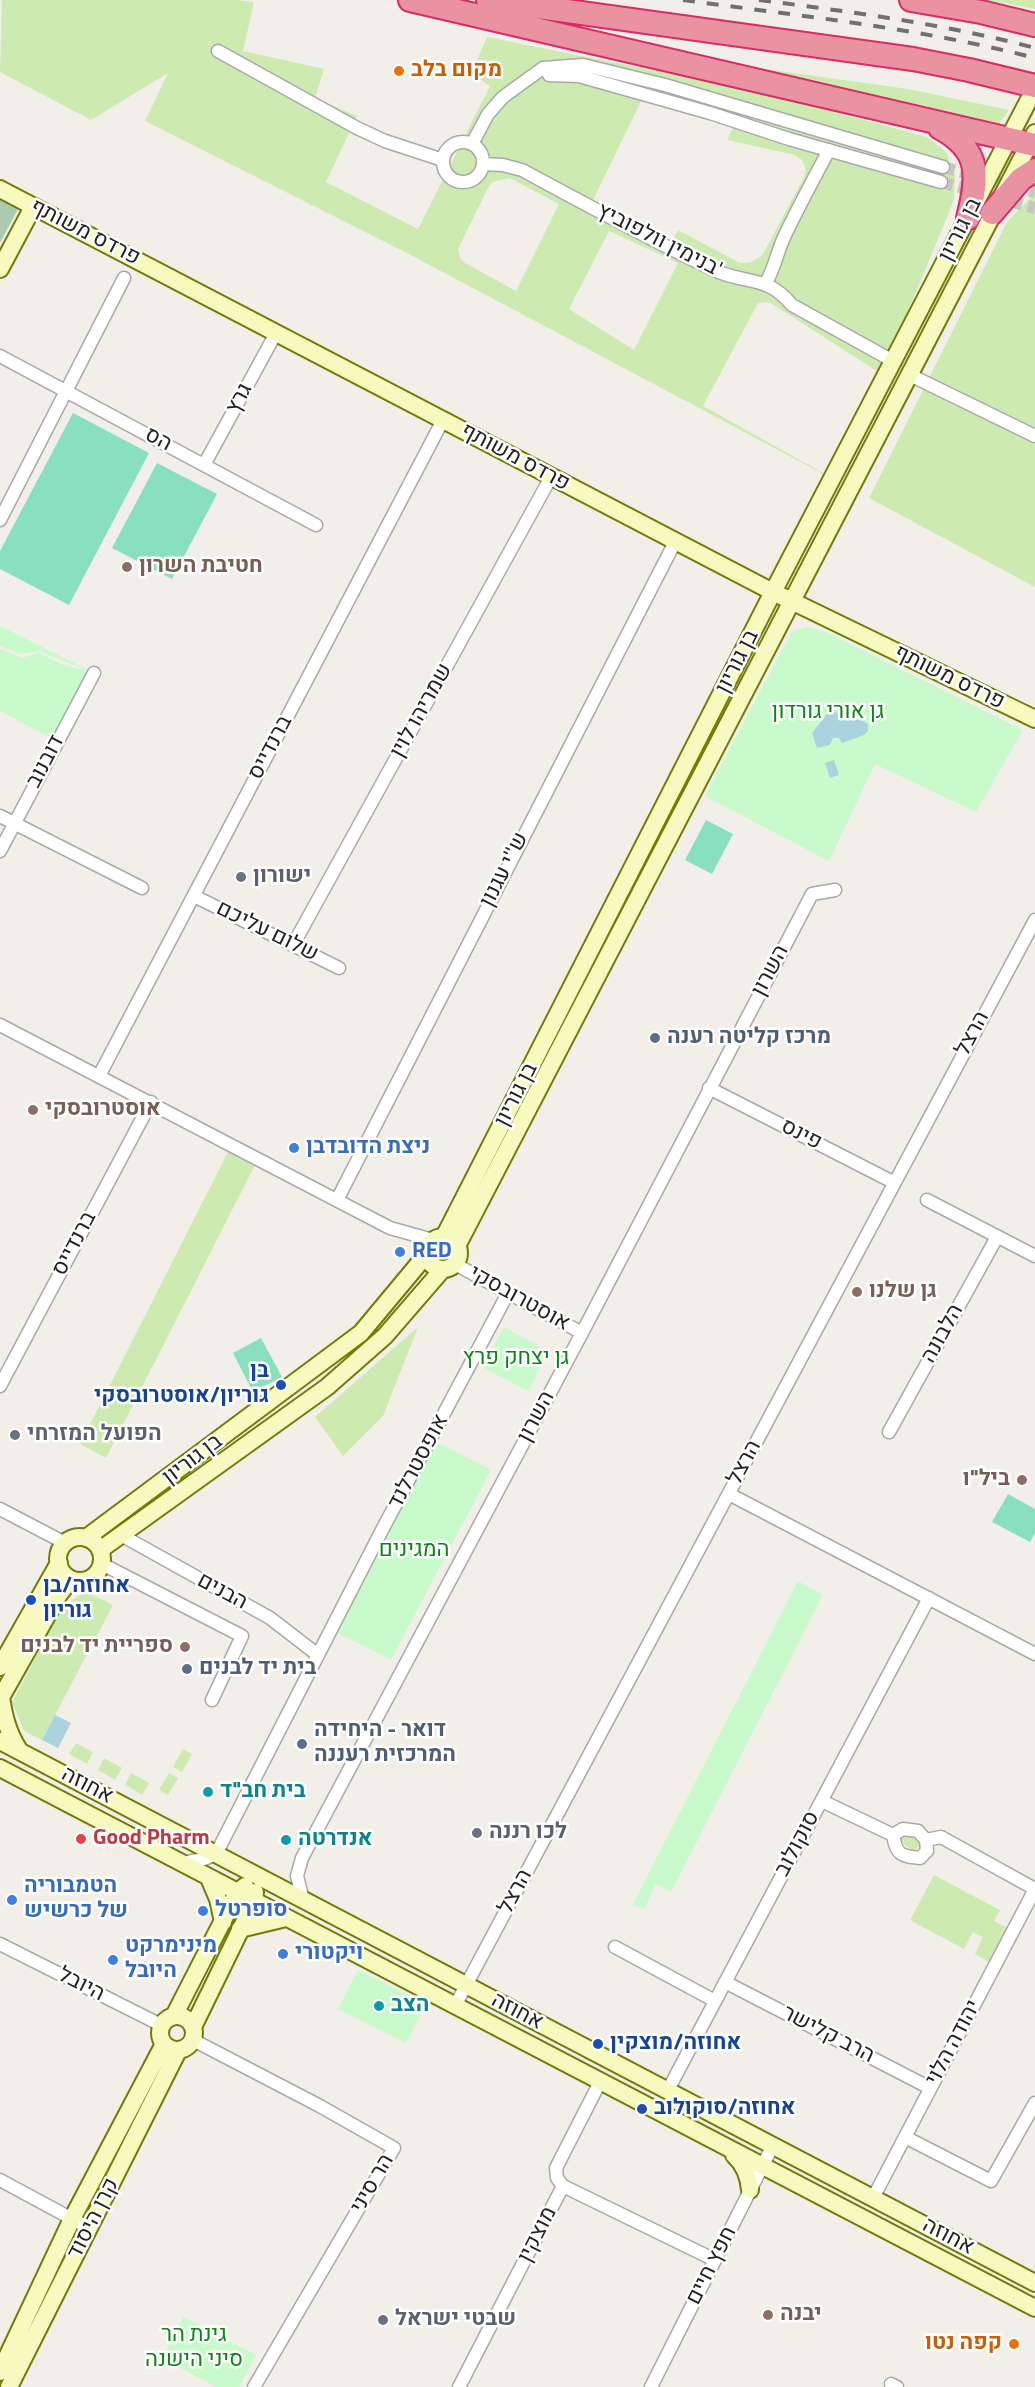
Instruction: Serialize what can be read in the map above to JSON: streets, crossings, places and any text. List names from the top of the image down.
{
  "streets": {
    "main road": [
      "בן גוריון",
      "פרדס משותף",
      "אחוזה",
      "קרן היסוד"
    ],
    "street": [
      "בנימין וולפוביץ'",
      "גרץ",
      "הס",
      "שמריהו לוין",
      "ברנדייס",
      "דובנוב",
      "ש''י עגנון",
      "שלום עליכם",
      "השרון",
      "הרצל",
      "פינס",
      "אוסטרובסקי",
      "הלבונה",
      "אופסטרלנד",
      "הבנים",
      "סוקולוב",
      "היובל",
      "הרב קלישר",
      "יהודה הלוי",
      "הר סיני",
      "מוצקין",
      "חפץ חיים"
    ]
  },
  "crossings": [
    ["בן גוריון", "פרדס משותף"],
    ["בן גוריון", "בנימין וולפוביץ'"],
    ["בן גוריון", "אוסטרובסקי"],
    ["בן גוריון", "הבנים"],
    ["פרדס משותף", "גרץ"],
    ["פרדס משותף", "שמריהו לוין"],
    ["פרדס משותף", "ברנדייס"],
    ["פרדס משותף", "ש''י עגנון"],
    ["גרץ", "הס"],
    ["שמריהו לוין", "שלום עליכם"],
    ["ברנדייס", "שלום עליכם"],
    ["השרון", "פינס"],
    ["השרון", "אוסטרובסקי"],
    ["השרון", "אחוזה"],
    ["הרצל", "פינס"],
    ["הרצל", "אחוזה"],
    ["אוסטרובסקי", "אופסטרלנד"],
    ["אופסטרלנד", "הבנים"],
    ["אופסטרלנד", "אחוזה"],
    ["אחוזה", "סוקולוב"],
    ["אחוזה", "יהודה הלוי"],
    ["אחוזה", "מוצקין"],
    ["אחוזה", "חפץ חיים"],
    ["סוקולוב", "הרב קלישר"],
    ["היובל", "הר סיני"],
    ["היובל", "קרן היסוד"],
    ["הרב קלישר", "יהודה הלוי"],
    ["הר סיני", "קרן היסוד"]
  ],
  "parks": [
    "גן אורי גורדון",
    "גן יצחק פרץ",
    "המגינים",
    "גינת הר סיני הישנה"
  ],
  "places": [
    "מקום בלב",
    "חטיבת השרון",
    "ישורון",
    "מרכז קליטה רענה",
    "אוסטרובסקי",
    "ניצת הדובדבן",
    "RED",
    "גן שלנו",
    "בן גוריון/אוסטרובסקי",
    "הפועל המזרחי",
    "ביל\"ו",
    "אחוזה/בן גוריון",
    "ספריית יד לבנים",
    "בית יד לבנים",
    "דואר - היחידה המרכזית רעננה",
    "בית חב\"ד",
    "לכו רננה",
    "Good Pharm",
    "אנדרטה",
    "הטמבוריה של כרשיש",
    "סופרטל",
    "ויקטורי",
    "מינימרקט היובל",
    "הצב",
    "אחוזה/מוצקין",
    "אחוזה/סוקולוב",
    "יבנה",
    "שבטי ישראל",
    "קפה נטו"
  ]
}
